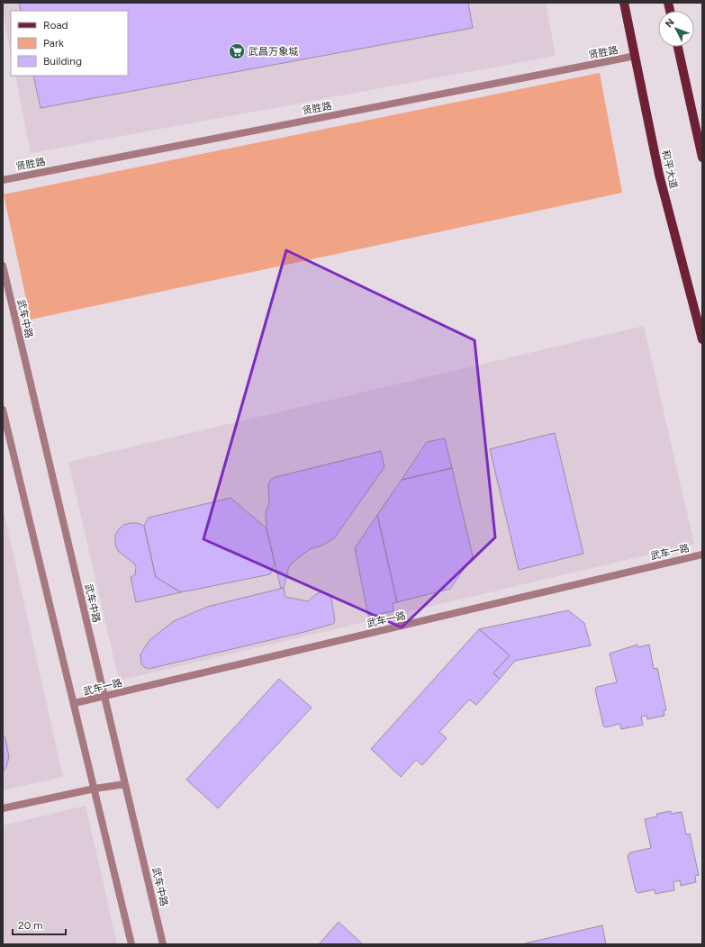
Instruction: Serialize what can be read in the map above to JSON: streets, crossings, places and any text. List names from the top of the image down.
{
  "streets": {
    "main road": ["和平大道"],
    "street": ["贤胜路", "武车中路", "武车一路"]
  },
  "crossings": [
    ["贤胜路", "和平大道"],
    ["武车中路", "武车一路"]
  ],
  "places": {
    "supermarket": ["武昌万象城"]
  },
  "legend": ["Road", "Park", "Building"],
  "scale_bar": "20 m",
  "north": "top left"
}
